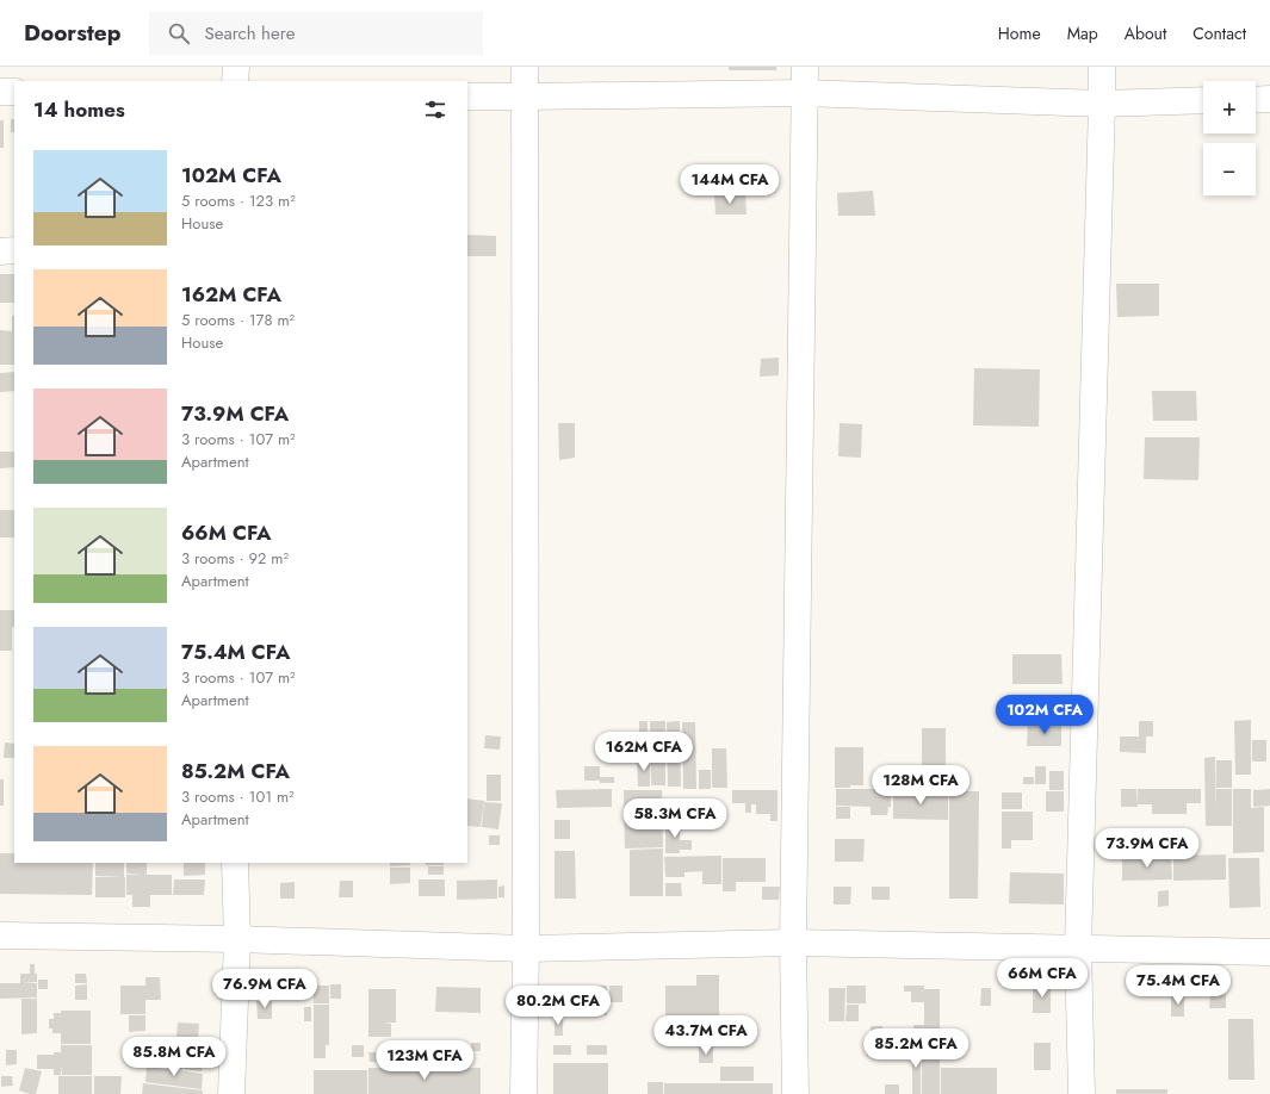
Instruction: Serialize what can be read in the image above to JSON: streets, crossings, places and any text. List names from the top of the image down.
{
  "page": {
    "header": "Doorstep",
    "search": "Search here",
    "nav": [
      "Home",
      "Map",
      "About",
      "Contact"
    ],
    "map_buttons": ["+", "−"],
    "heading": "14 homes",
    "list": [
      {
        "name": "102M CFA",
        "note": "5 rooms · 123 m² · House"
      },
      {
        "name": "162M CFA",
        "note": "5 rooms · 178 m² · House"
      },
      {
        "name": "73.9M CFA",
        "note": "3 rooms · 107 m² · Apartment"
      },
      {
        "name": "66M CFA",
        "note": "3 rooms · 92 m² · Apartment"
      },
      {
        "name": "75.4M CFA",
        "note": "3 rooms · 107 m² · Apartment"
      },
      {
        "name": "85.2M CFA",
        "note": "3 rooms · 101 m² · Apartment"
      }
    ],
    "price": [
      "144M CFA",
      "102M CFA",
      "162M CFA",
      "128M CFA",
      "58.3M CFA",
      "73.9M CFA",
      "66M CFA",
      "75.4M CFA",
      "76.9M CFA",
      "80.2M CFA",
      "43.7M CFA",
      "85.2M CFA",
      "85.8M CFA",
      "123M CFA"
    ]
  }
}
